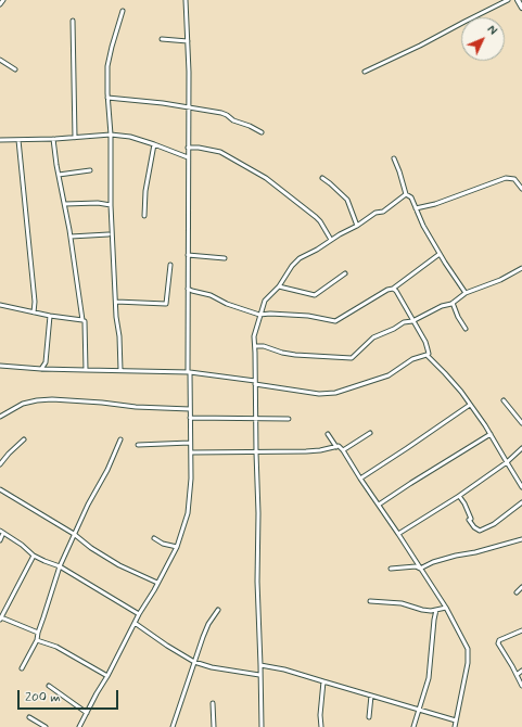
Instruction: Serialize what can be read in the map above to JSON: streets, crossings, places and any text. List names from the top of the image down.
{
  "scale_bar": "200 m",
  "north": "top right"
}
